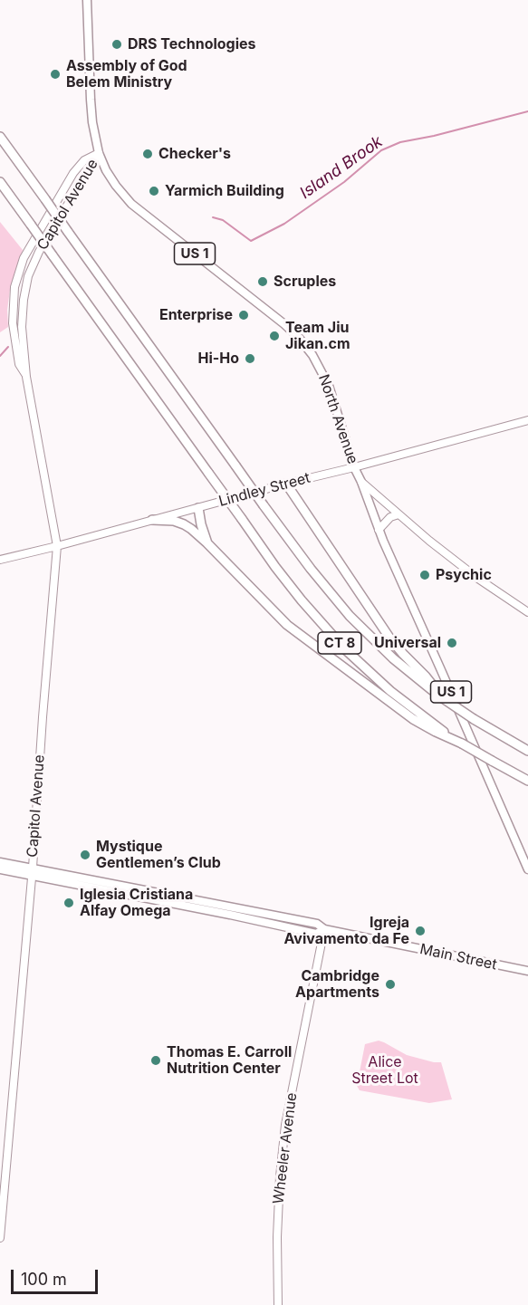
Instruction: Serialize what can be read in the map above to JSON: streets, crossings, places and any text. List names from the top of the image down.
{
  "streets": {
    "highway": ["CT 8"],
    "main road": [
      "Capitol Avenue",
      "US 1",
      "North Avenue",
      "Lindley Street",
      "Main Street",
      "Wheeler Avenue"
    ]
  },
  "crossings": [
    ["Capitol Avenue", "North Avenue"],
    ["Capitol Avenue", "Lindley Street"],
    ["Capitol Avenue", "Main Street"],
    ["North Avenue", "Lindley Street"],
    ["Main Street", "Wheeler Avenue"]
  ],
  "water": ["Island Brook"],
  "parks": ["Alice Street Lot"],
  "places": [
    "DRS Technologies",
    "Assembly of God Belem Ministry",
    "Checker's",
    "Yarmich Building",
    "Scruples",
    "Enterprise",
    "Team Jiu Jikan.cm",
    "Hi-Ho",
    "Psychic",
    "Universal",
    "Mystique Gentlemen’s Club",
    "Iglesia Cristiana Alfay Omega",
    "Igreja Avivamento da Fe",
    "Cambridge Apartments",
    "Thomas E. Carroll Nutrition Center"
  ],
  "scale_bar": "100 m"
}
